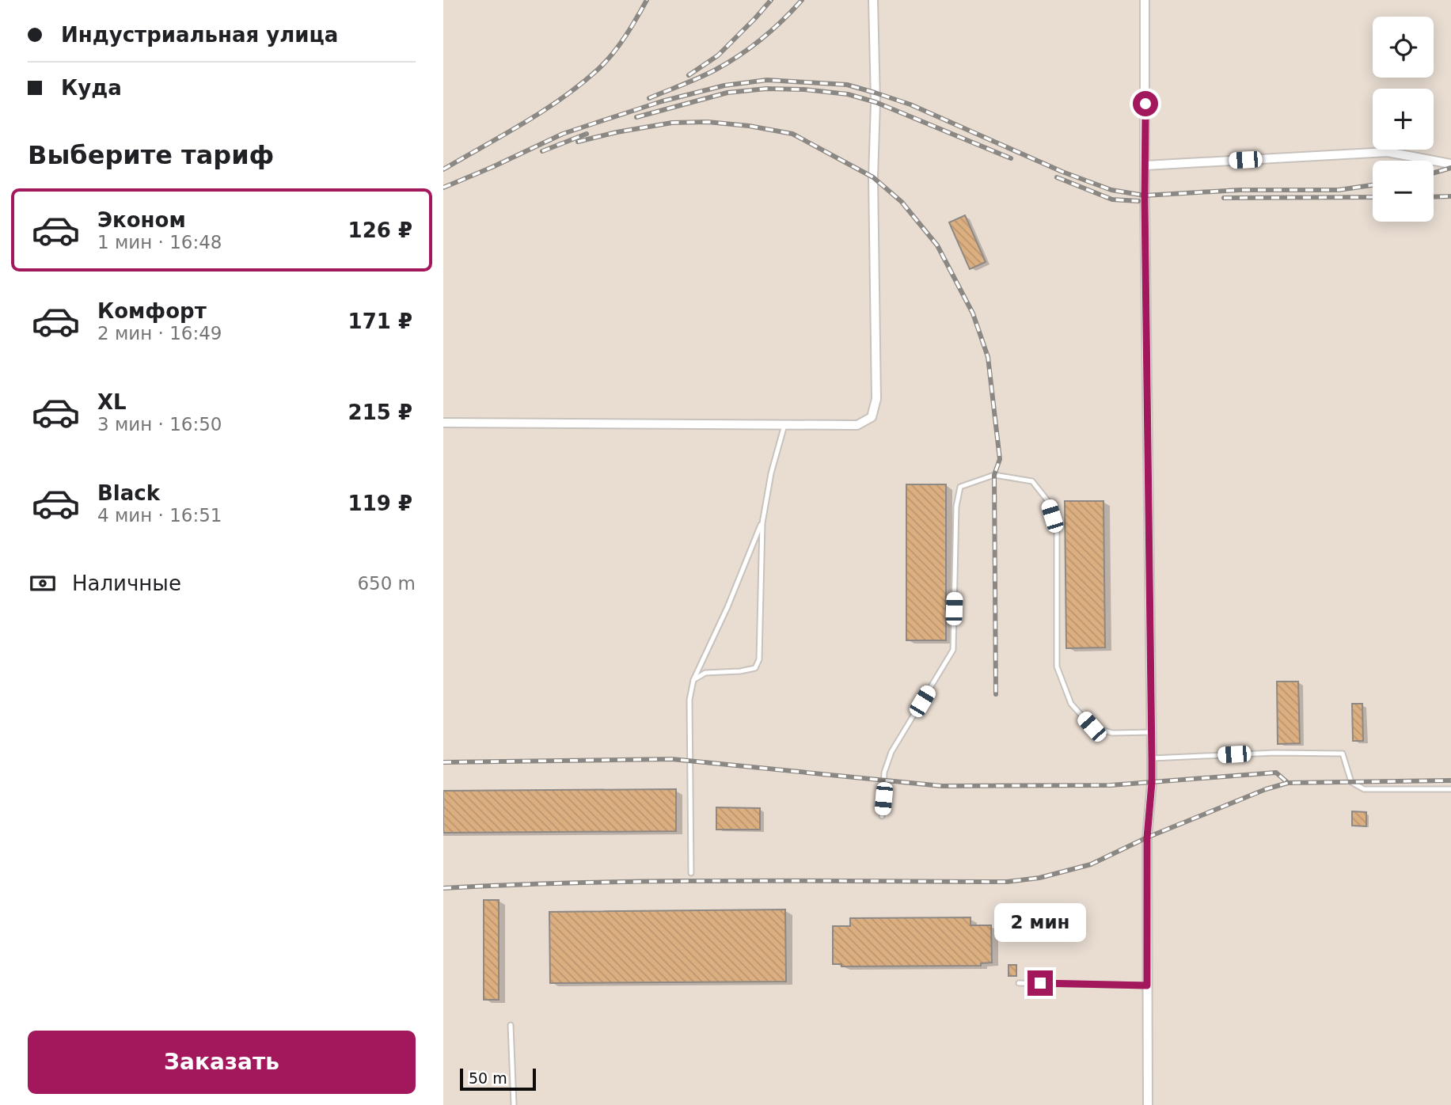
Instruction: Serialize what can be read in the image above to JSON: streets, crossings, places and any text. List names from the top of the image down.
{
  "scale_bar": "50 m",
  "page": {
    "banner": ["Индустриальная улица", "Куда"],
    "map_buttons": ["+", "−"],
    "heading": "Выберите тариф",
    "list": [
      {
        "name": "Эконом",
        "note": "1 мин · 16:48",
        "value": "126 ₽"
      },
      {
        "name": "Комфорт",
        "note": "2 мин · 16:49",
        "value": "171 ₽"
      },
      {
        "name": "XL",
        "note": "3 мин · 16:50",
        "value": "215 ₽"
      },
      {
        "name": "Black",
        "note": "4 мин · 16:51",
        "value": "119 ₽"
      }
    ],
    "pay": ["Наличные", "650 m"],
    "bubble": "2 мин",
    "buttons": "Заказать",
    "scale": "50 m"
  }
}
